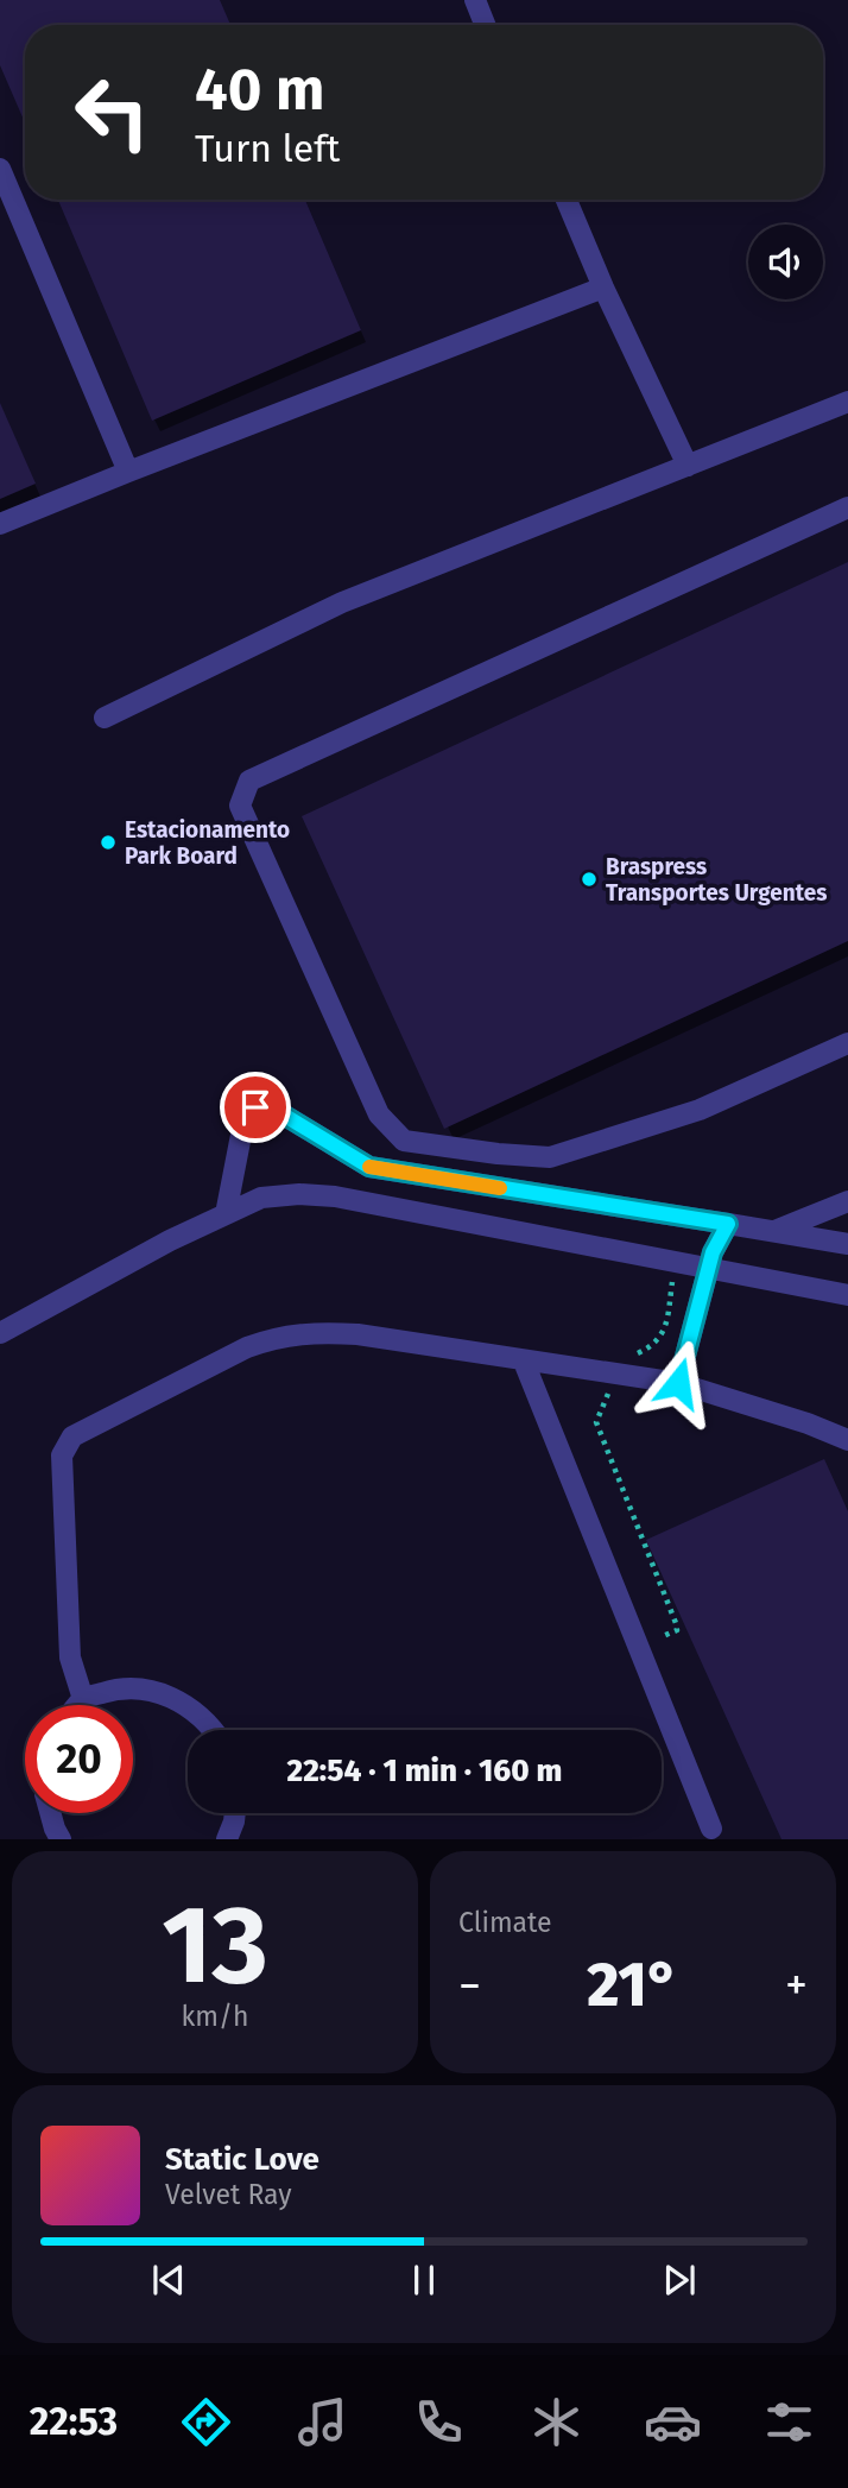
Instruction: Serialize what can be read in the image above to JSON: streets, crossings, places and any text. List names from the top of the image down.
{
  "places": ["Estacionamento Park Board", "Braspress Transportes Urgentes"],
  "page": {
    "turn": ["40 m", "Turn left"],
    "limit": "20",
    "trip": "22:54 · 1 min · 160 m",
    "tile": [
      ["13", "km/h"],
      "Climate"
    ],
    "heat": ["−", "21°", "+"],
    "song": ["Static Love", "Velvet Ray"],
    "tabs": "22:53"
  }
}
